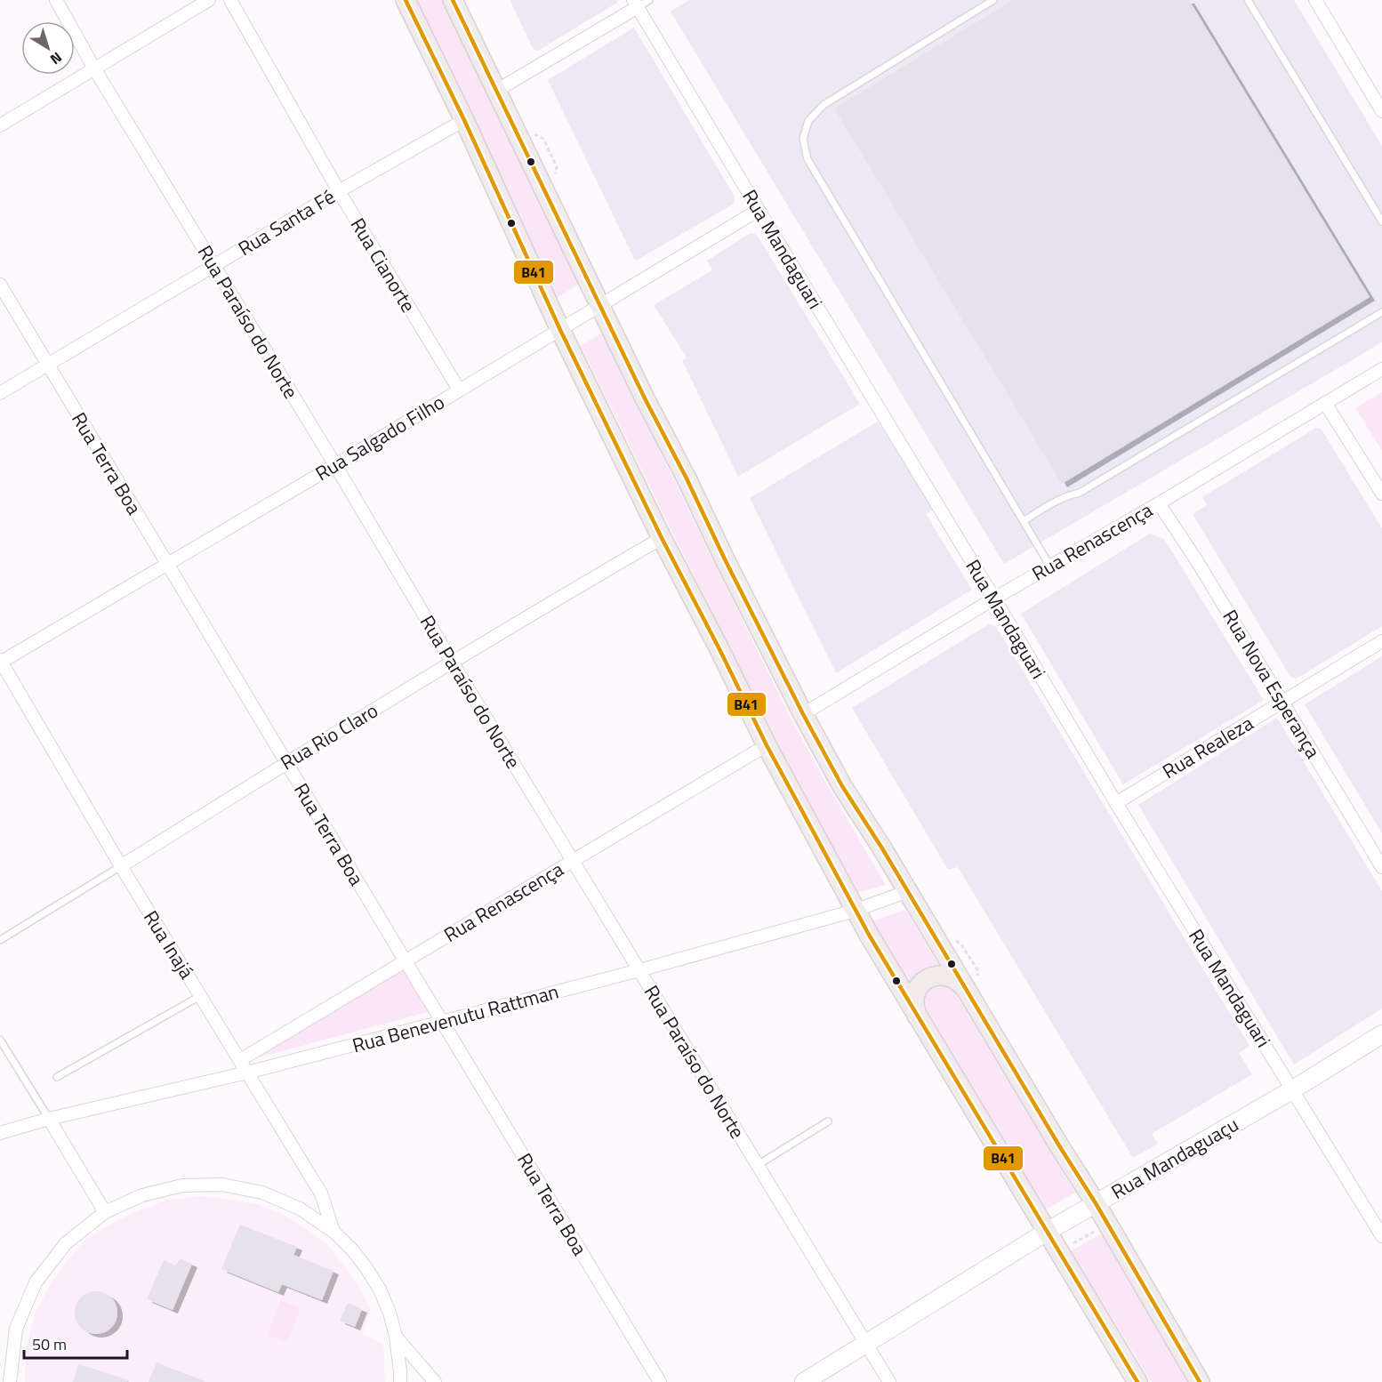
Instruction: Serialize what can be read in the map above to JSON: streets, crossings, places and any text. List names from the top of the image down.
{
  "streets": {
    "street": [
      "Rua Santa Fé",
      "Rua Mandaguari",
      "Rua Cianorte",
      "Rua Paraíso do Norte",
      "Rua Salgado Filho",
      "Rua Terra Boa",
      "Rua Renascença",
      "Rua Nova Esperança",
      "Rua Rio Claro",
      "Rua Realeza",
      "Rua Inajá",
      "Rua Benevenutu Rattman",
      "Rua Mandaguaçu"
    ]
  },
  "crossings": [
    ["Rua Santa Fé", "Rua Cianorte"],
    ["Rua Santa Fé", "Rua Paraíso do Norte"],
    ["Rua Santa Fé", "Rua Terra Boa"],
    ["Rua Mandaguari", "Rua Salgado Filho"],
    ["Rua Mandaguari", "Rua Renascença"],
    ["Rua Mandaguari", "Rua Realeza"],
    ["Rua Mandaguari", "Rua Mandaguaçu"],
    ["Rua Cianorte", "Rua Salgado Filho"],
    ["Rua Paraíso do Norte", "Rua Salgado Filho"],
    ["Rua Paraíso do Norte", "Rua Renascença"],
    ["Rua Paraíso do Norte", "Rua Rio Claro"],
    ["Rua Paraíso do Norte", "Rua Benevenutu Rattman"],
    ["Rua Paraíso do Norte", "Rua Mandaguaçu"],
    ["Rua Salgado Filho", "Rua Terra Boa"],
    ["Rua Salgado Filho", "Rua Inajá"],
    ["Rua Terra Boa", "Rua Renascença"],
    ["Rua Terra Boa", "Rua Rio Claro"],
    ["Rua Terra Boa", "Rua Benevenutu Rattman"],
    ["Rua Renascença", "Rua Nova Esperança"],
    ["Rua Renascença", "Rua Inajá"],
    ["Rua Nova Esperança", "Rua Realeza"],
    ["Rua Rio Claro", "Rua Inajá"],
    ["Rua Inajá", "Rua Benevenutu Rattman"]
  ],
  "lines": ["transit line B41"],
  "scale_bar": "50 m",
  "north": "bottom right"
}
